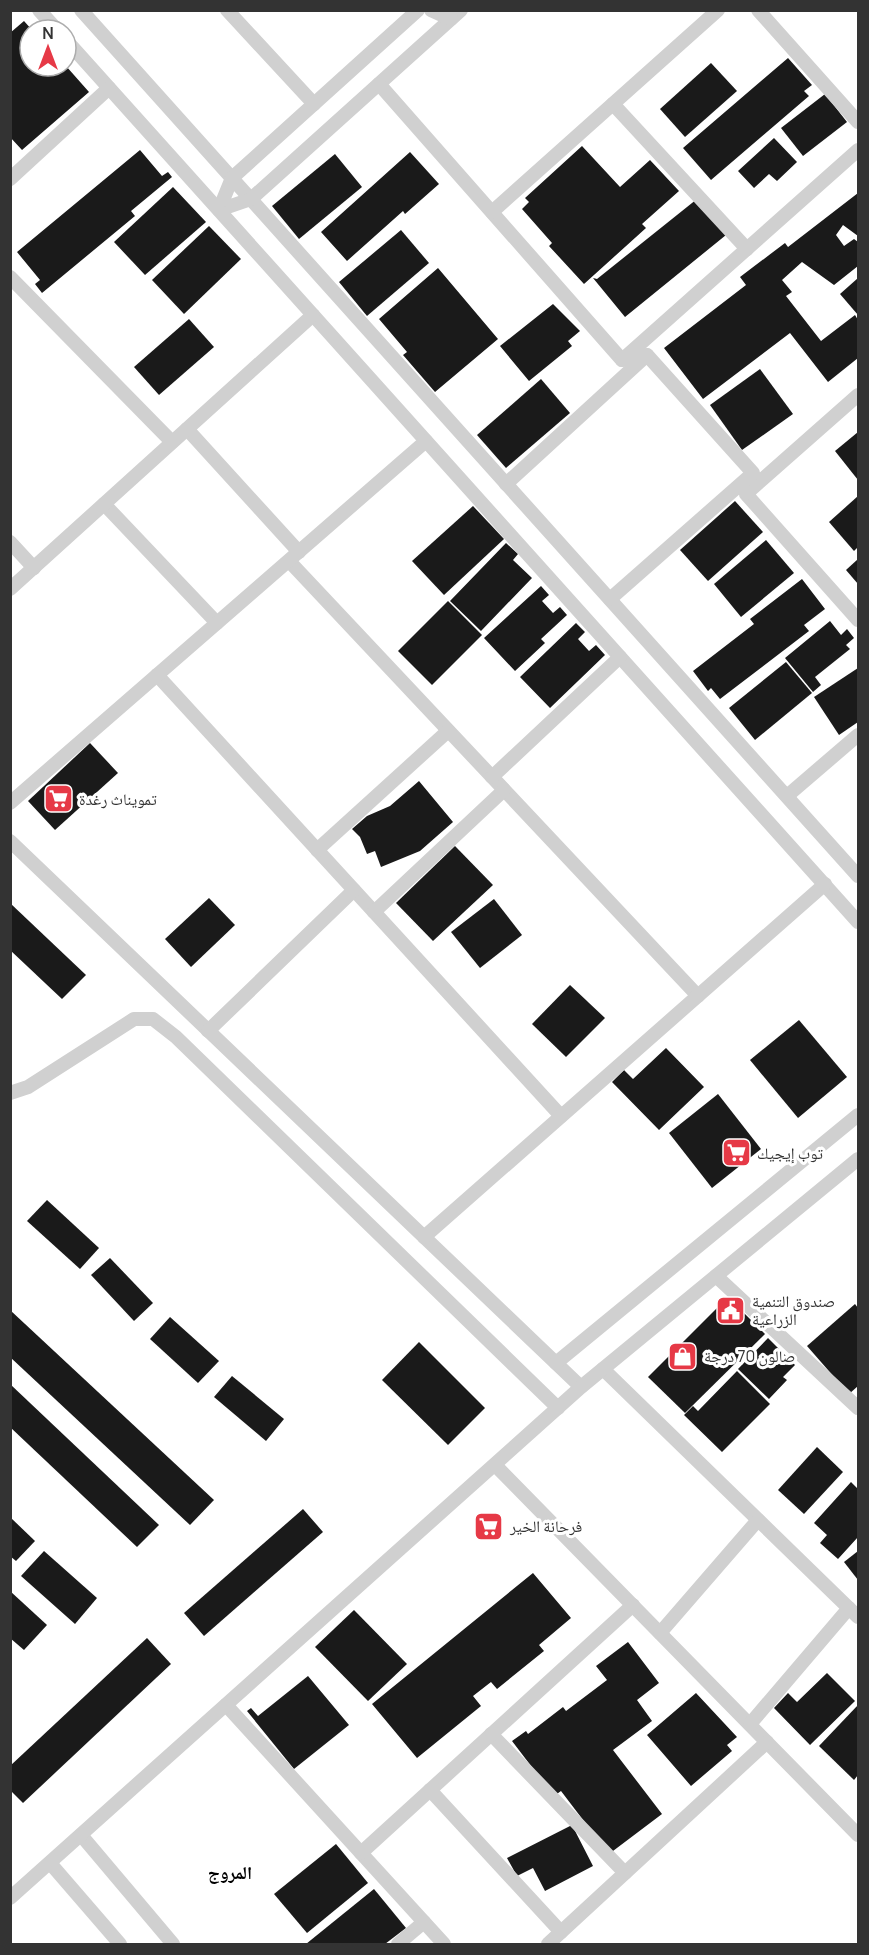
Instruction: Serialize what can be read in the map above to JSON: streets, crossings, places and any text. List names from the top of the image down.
{
  "districts": ["المروج"],
  "places": {
    "supermarket": ["تمويناث رغدة", "توب إيجيك", "فرحانة الخير"],
    "public building": ["صندوق التنمية الزراعية"],
    "shop": ["صالون 70 درجة"]
  },
  "north": "top"
}
